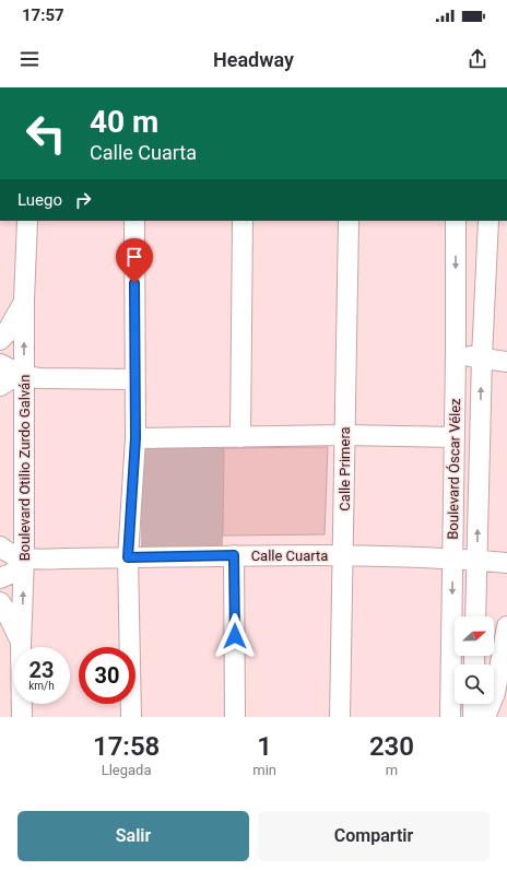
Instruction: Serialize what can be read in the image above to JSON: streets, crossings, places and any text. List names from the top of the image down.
{
  "streets": {
    "street": [
      "Boulevard Otilio Zurdo Galván",
      "Calle Primera",
      "Boulevard Óscar Vélez",
      "Calle Cuarta"
    ]
  },
  "crossings": [
    ["Boulevard Otilio Zurdo Galván", "Calle Cuarta"],
    ["Calle Primera", "Calle Cuarta"],
    ["Boulevard Óscar Vélez", "Calle Cuarta"]
  ],
  "north": "right",
  "page": {
    "status": "17:57",
    "header": "Headway",
    "turn": ["40 m", "Calle Cuarta"],
    "then": "Luego",
    "speed": "23 km/h",
    "limit": "30",
    "eta": [
      "17:58",
      "Llegada",
      "1",
      "min",
      "230",
      "m"
    ],
    "buttons": ["Salir", "Compartir"]
  }
}
